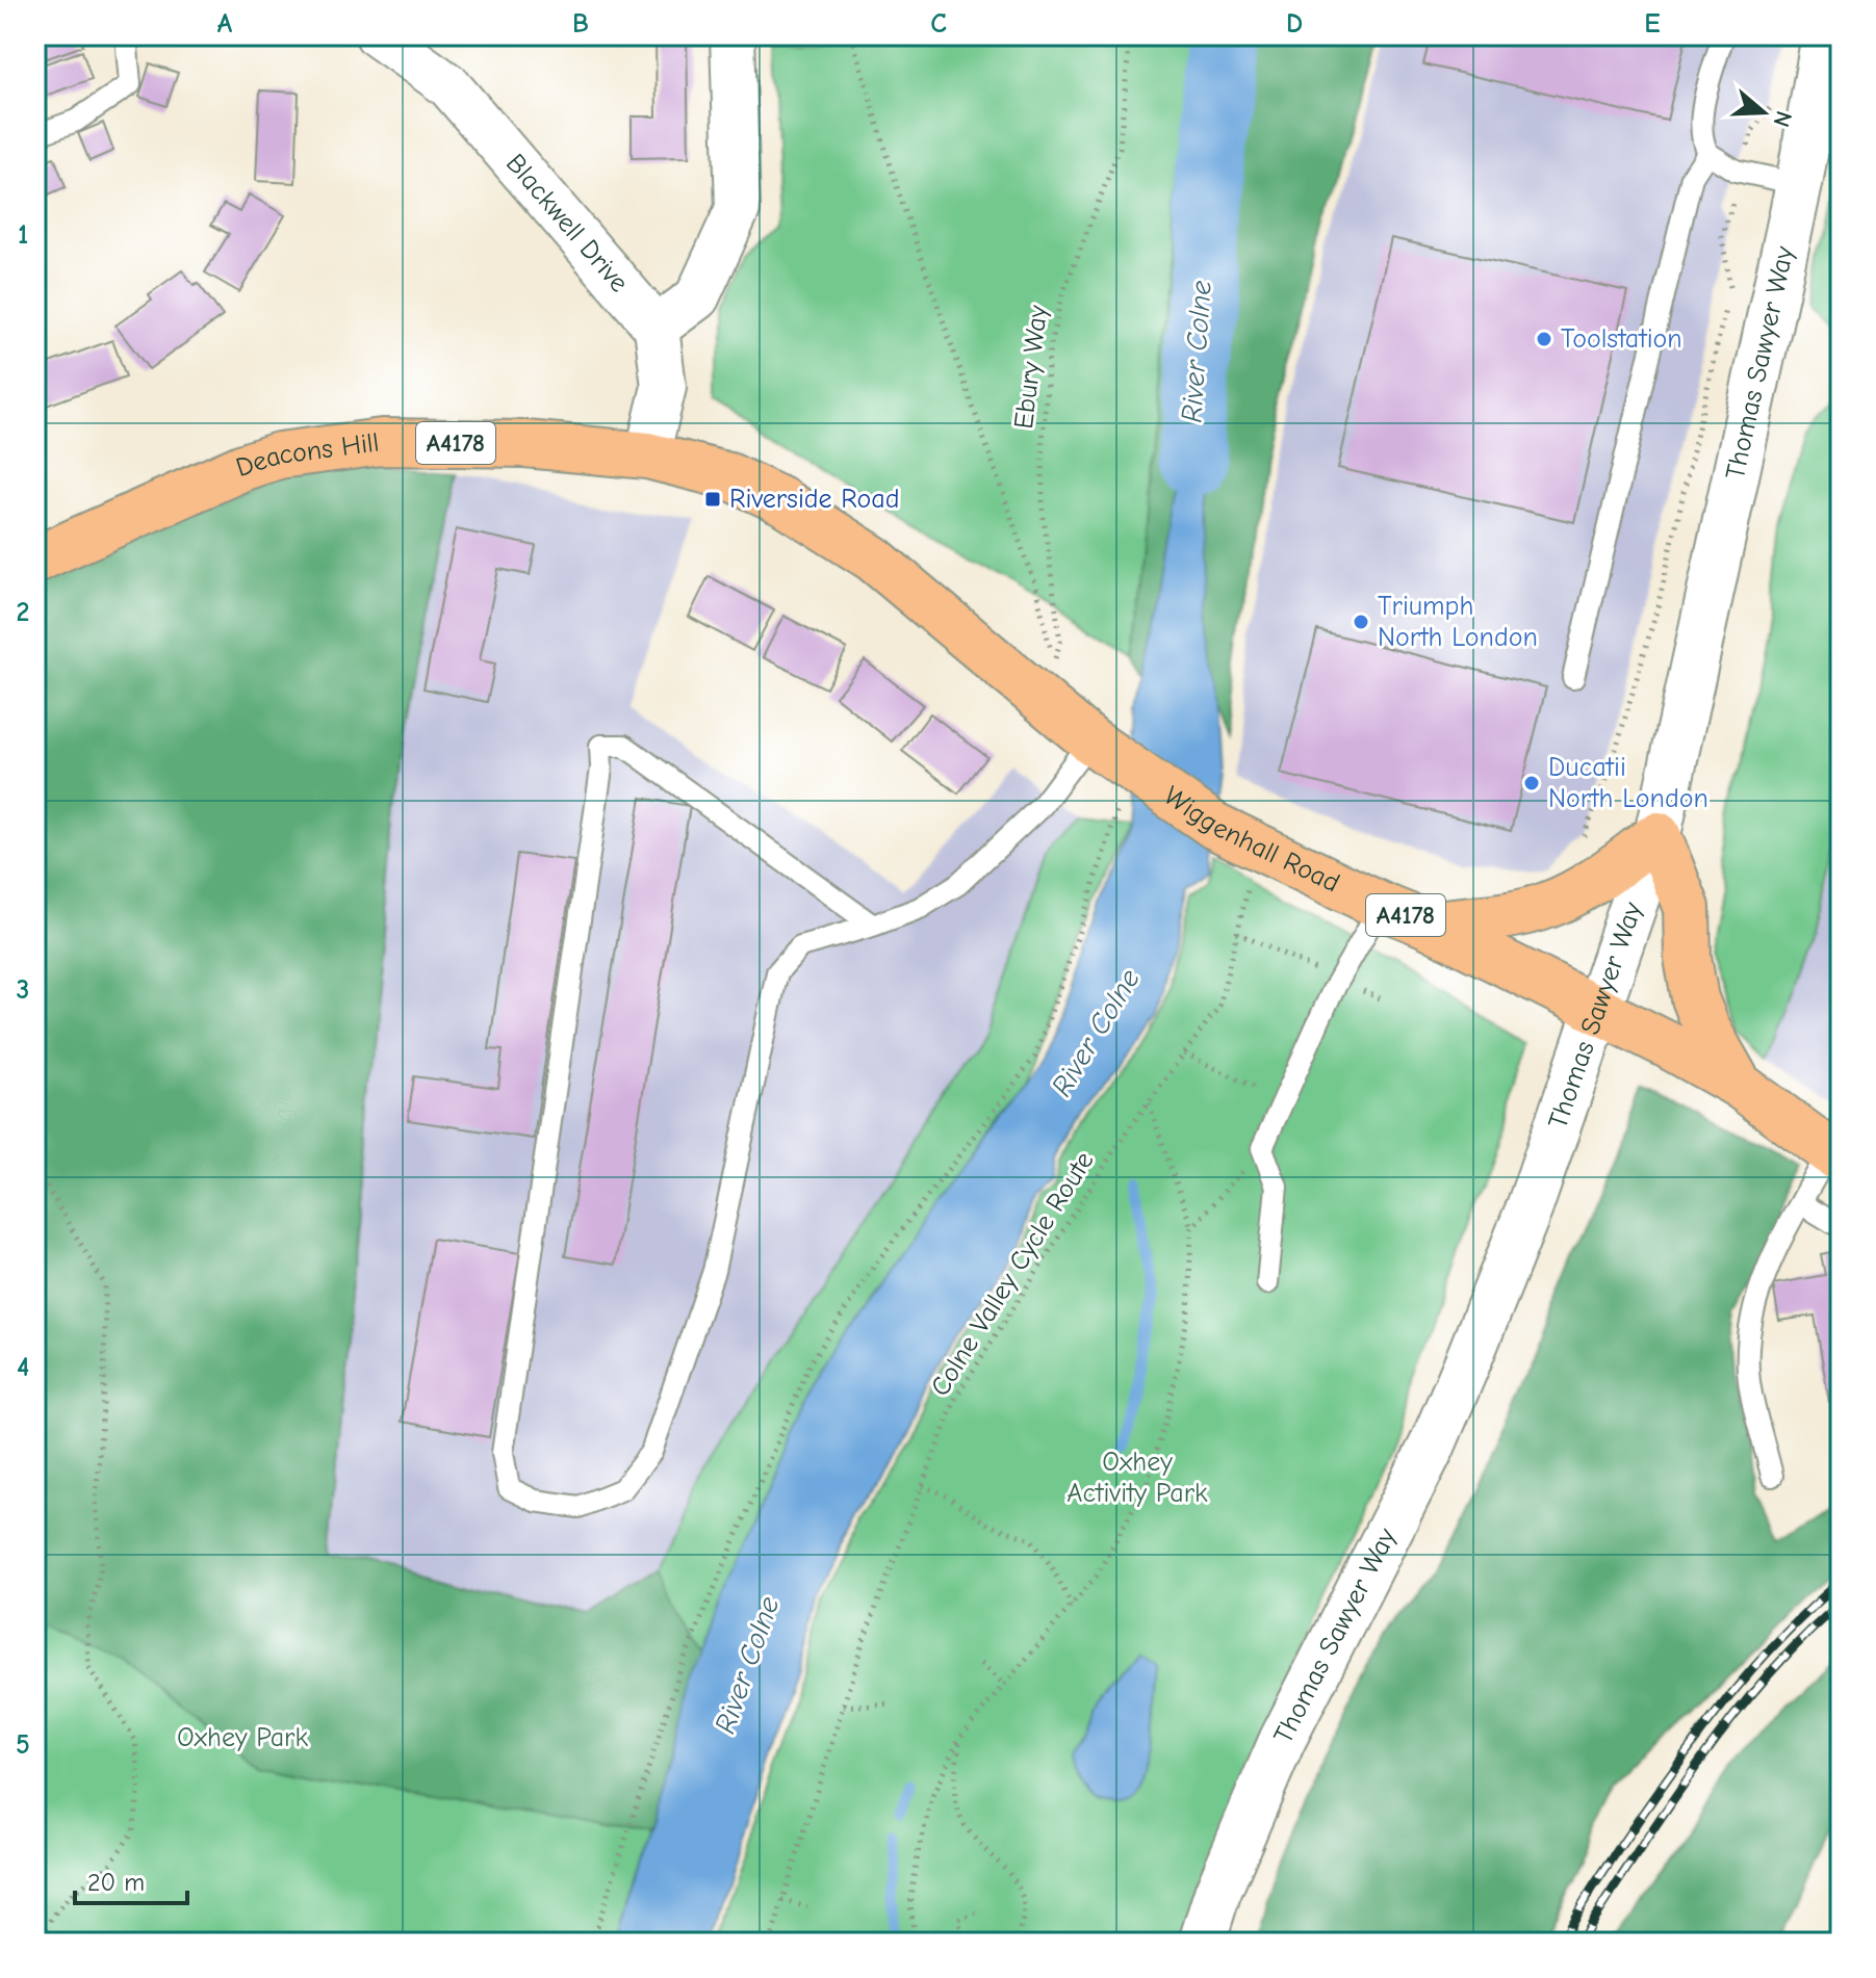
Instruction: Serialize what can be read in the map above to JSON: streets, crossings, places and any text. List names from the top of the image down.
{
  "streets": {
    "main road": ["A4178", "Deacons Hill", "Wiggenhall Road"],
    "street": ["Blackwell Drive", "Thomas Sawyer Way"],
    "path": ["Ebury Way", "Colne Valley Cycle Route"]
  },
  "crossings": [
    ["Thomas Sawyer Way", "Wiggenhall Road"],
    ["Deacons Hill", "Wiggenhall Road"]
  ],
  "water": ["River Colne"],
  "parks": ["Oxhey Activity Park", "Oxhey Park"],
  "places": {
    "other": ["Toolstation", "Triumph North London", "Ducatii North London"],
    "transit": ["Riverside Road"]
  },
  "scale_bar": "20 m",
  "north": "right",
  "grid": {
    "columns": [
      "A",
      "B",
      "C",
      "D",
      "E"
    ],
    "rows": [
      "1",
      "2",
      "3",
      "4",
      "5"
    ]
  }
}
